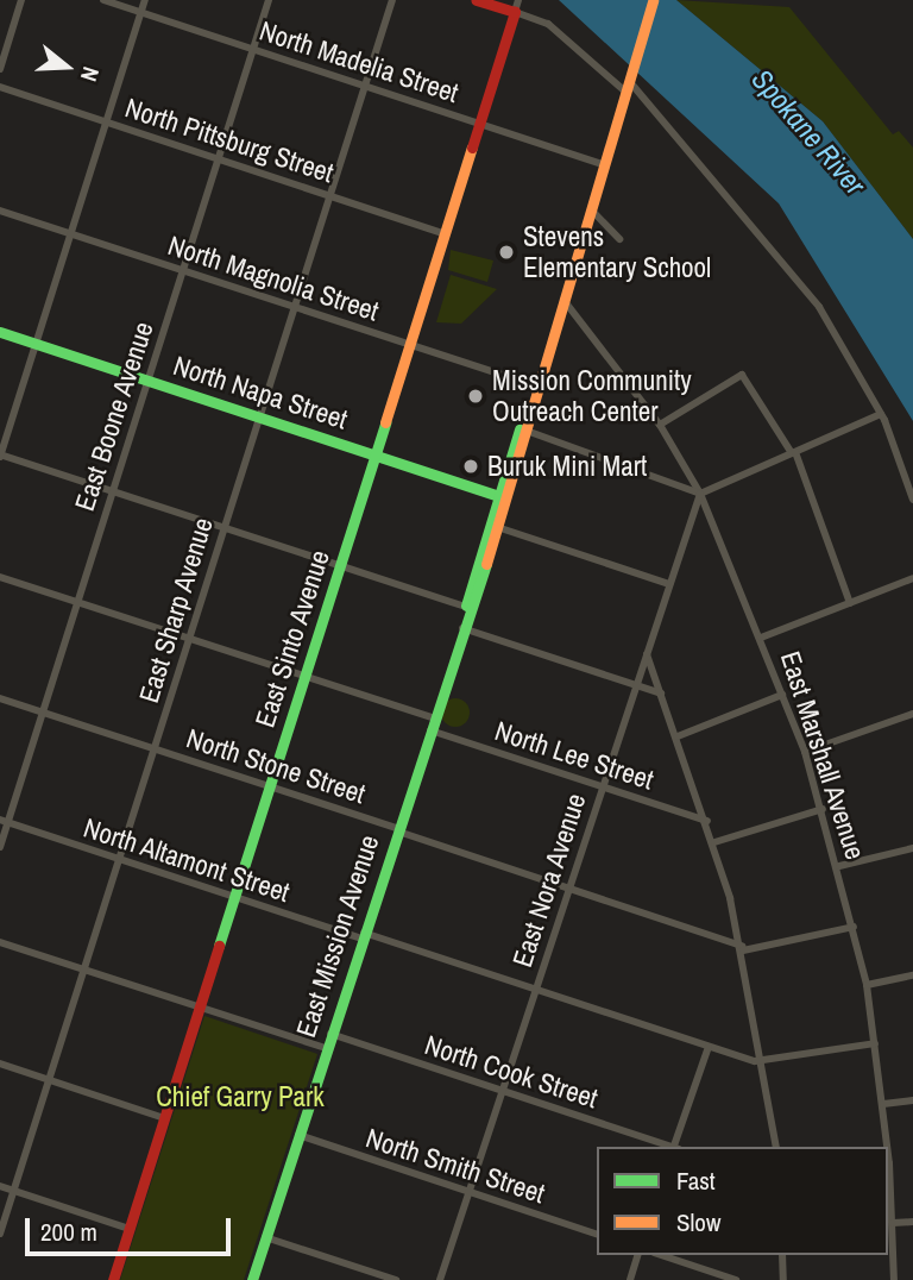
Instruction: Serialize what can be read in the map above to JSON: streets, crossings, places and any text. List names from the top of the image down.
{
  "streets": {
    "main road": ["North Napa Street", "East Sinto Avenue", "East Mission Avenue"],
    "street": [
      "North Madelia Street",
      "North Pittsburg Street",
      "North Magnolia Street",
      "East Boone Avenue",
      "East Sharp Avenue",
      "North Lee Street",
      "East Marshall Avenue",
      "North Stone Street",
      "North Altamont Street",
      "East Nora Avenue",
      "North Cook Street",
      "North Smith Street"
    ]
  },
  "crossings": [
    ["North Madelia Street", "East Boone Avenue"],
    ["North Madelia Street", "East Sharp Avenue"],
    ["North Madelia Street", "East Sinto Avenue"],
    ["North Madelia Street", "East Mission Avenue"],
    ["North Pittsburg Street", "East Boone Avenue"],
    ["North Pittsburg Street", "East Sharp Avenue"],
    ["North Pittsburg Street", "East Sinto Avenue"],
    ["North Magnolia Street", "East Boone Avenue"],
    ["North Magnolia Street", "East Sharp Avenue"],
    ["North Magnolia Street", "East Sinto Avenue"],
    ["North Magnolia Street", "East Mission Avenue"],
    ["North Napa Street", "East Boone Avenue"],
    ["North Napa Street", "East Sharp Avenue"],
    ["North Napa Street", "East Sinto Avenue"],
    ["North Napa Street", "East Mission Avenue"],
    ["East Boone Avenue", "North Stone Street"],
    ["East Boone Avenue", "North Altamont Street"],
    ["East Sharp Avenue", "North Stone Street"],
    ["East Sharp Avenue", "North Altamont Street"],
    ["East Sinto Avenue", "North Stone Street"],
    ["East Sinto Avenue", "North Altamont Street"],
    ["North Lee Street", "East Nora Avenue"],
    ["North Lee Street", "East Mission Avenue"],
    ["East Marshall Avenue", "North Altamont Street"],
    ["East Marshall Avenue", "East Nora Avenue"],
    ["East Marshall Avenue", "East Mission Avenue"],
    ["North Stone Street", "East Nora Avenue"],
    ["North Stone Street", "East Mission Avenue"],
    ["North Altamont Street", "East Nora Avenue"],
    ["North Altamont Street", "East Mission Avenue"],
    ["East Nora Avenue", "North Cook Street"],
    ["East Nora Avenue", "North Smith Street"],
    ["East Mission Avenue", "North Cook Street"],
    ["East Mission Avenue", "North Smith Street"]
  ],
  "water": ["Spokane River"],
  "parks": ["Chief Garry Park"],
  "places": ["Stevens Elementary School", "Mission Community Outreach Center", "Buruk Mini Mart"],
  "legend": ["Fast", "Slow"],
  "scale_bar": "200 m",
  "north": "right"
}
